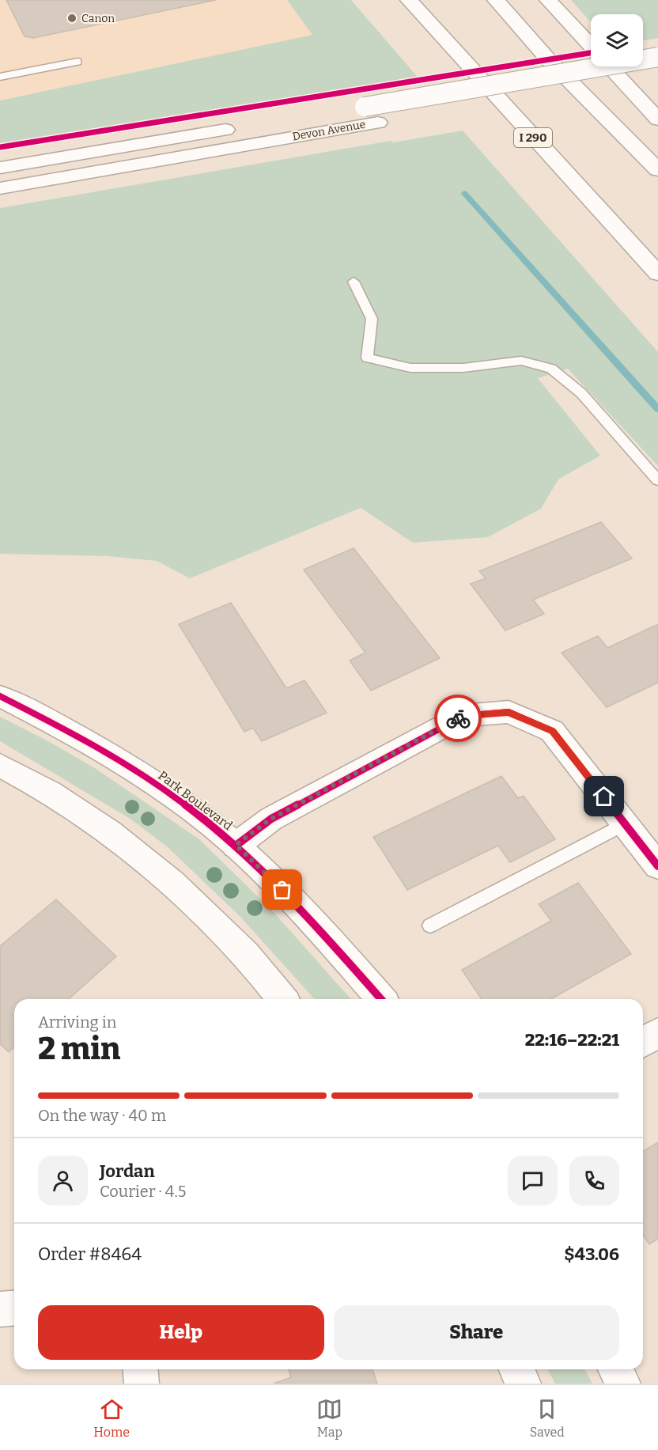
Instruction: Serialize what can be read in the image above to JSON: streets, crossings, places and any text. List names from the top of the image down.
{
  "streets": {
    "main road": ["Devon Avenue", "I 290", "Park Boulevard"]
  },
  "places": ["Canon"],
  "page": {
    "heading": ["2 min", "Arriving in", "22:16–22:21"],
    "panel": [
      "Jordan",
      "Courier · 4.5",
      "Order #8464",
      "$43.06"
    ],
    "bar": "On the way · 40 m",
    "buttons": ["Help", "Share"],
    "tabs": ["Home", "Map", "Saved"]
  }
}
